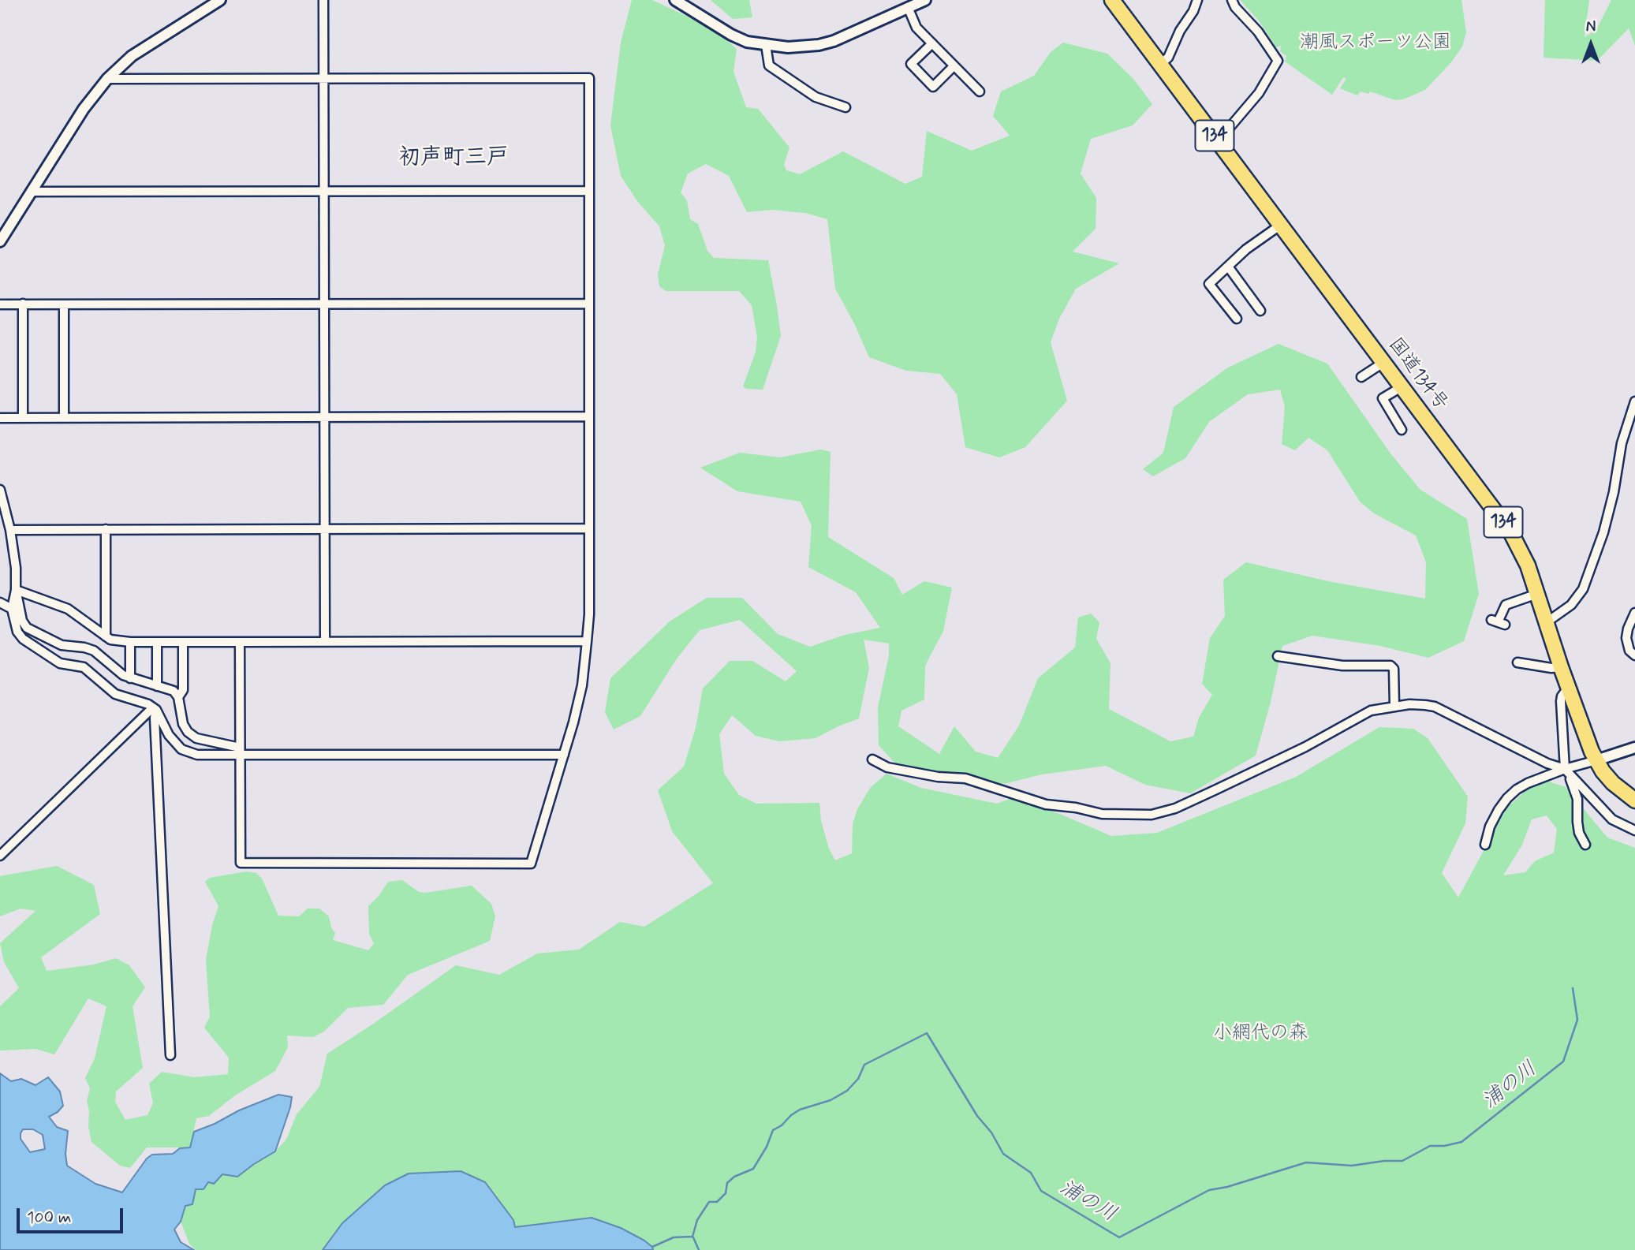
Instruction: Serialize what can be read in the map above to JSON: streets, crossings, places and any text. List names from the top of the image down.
{
  "streets": {
    "highway": ["134", "国道134号"]
  },
  "districts": ["初声町三戸"],
  "water": ["浦の川"],
  "parks": ["潮風スポーツ公園", "小網代の森"],
  "scale_bar": "100 m",
  "north": "top"
}
